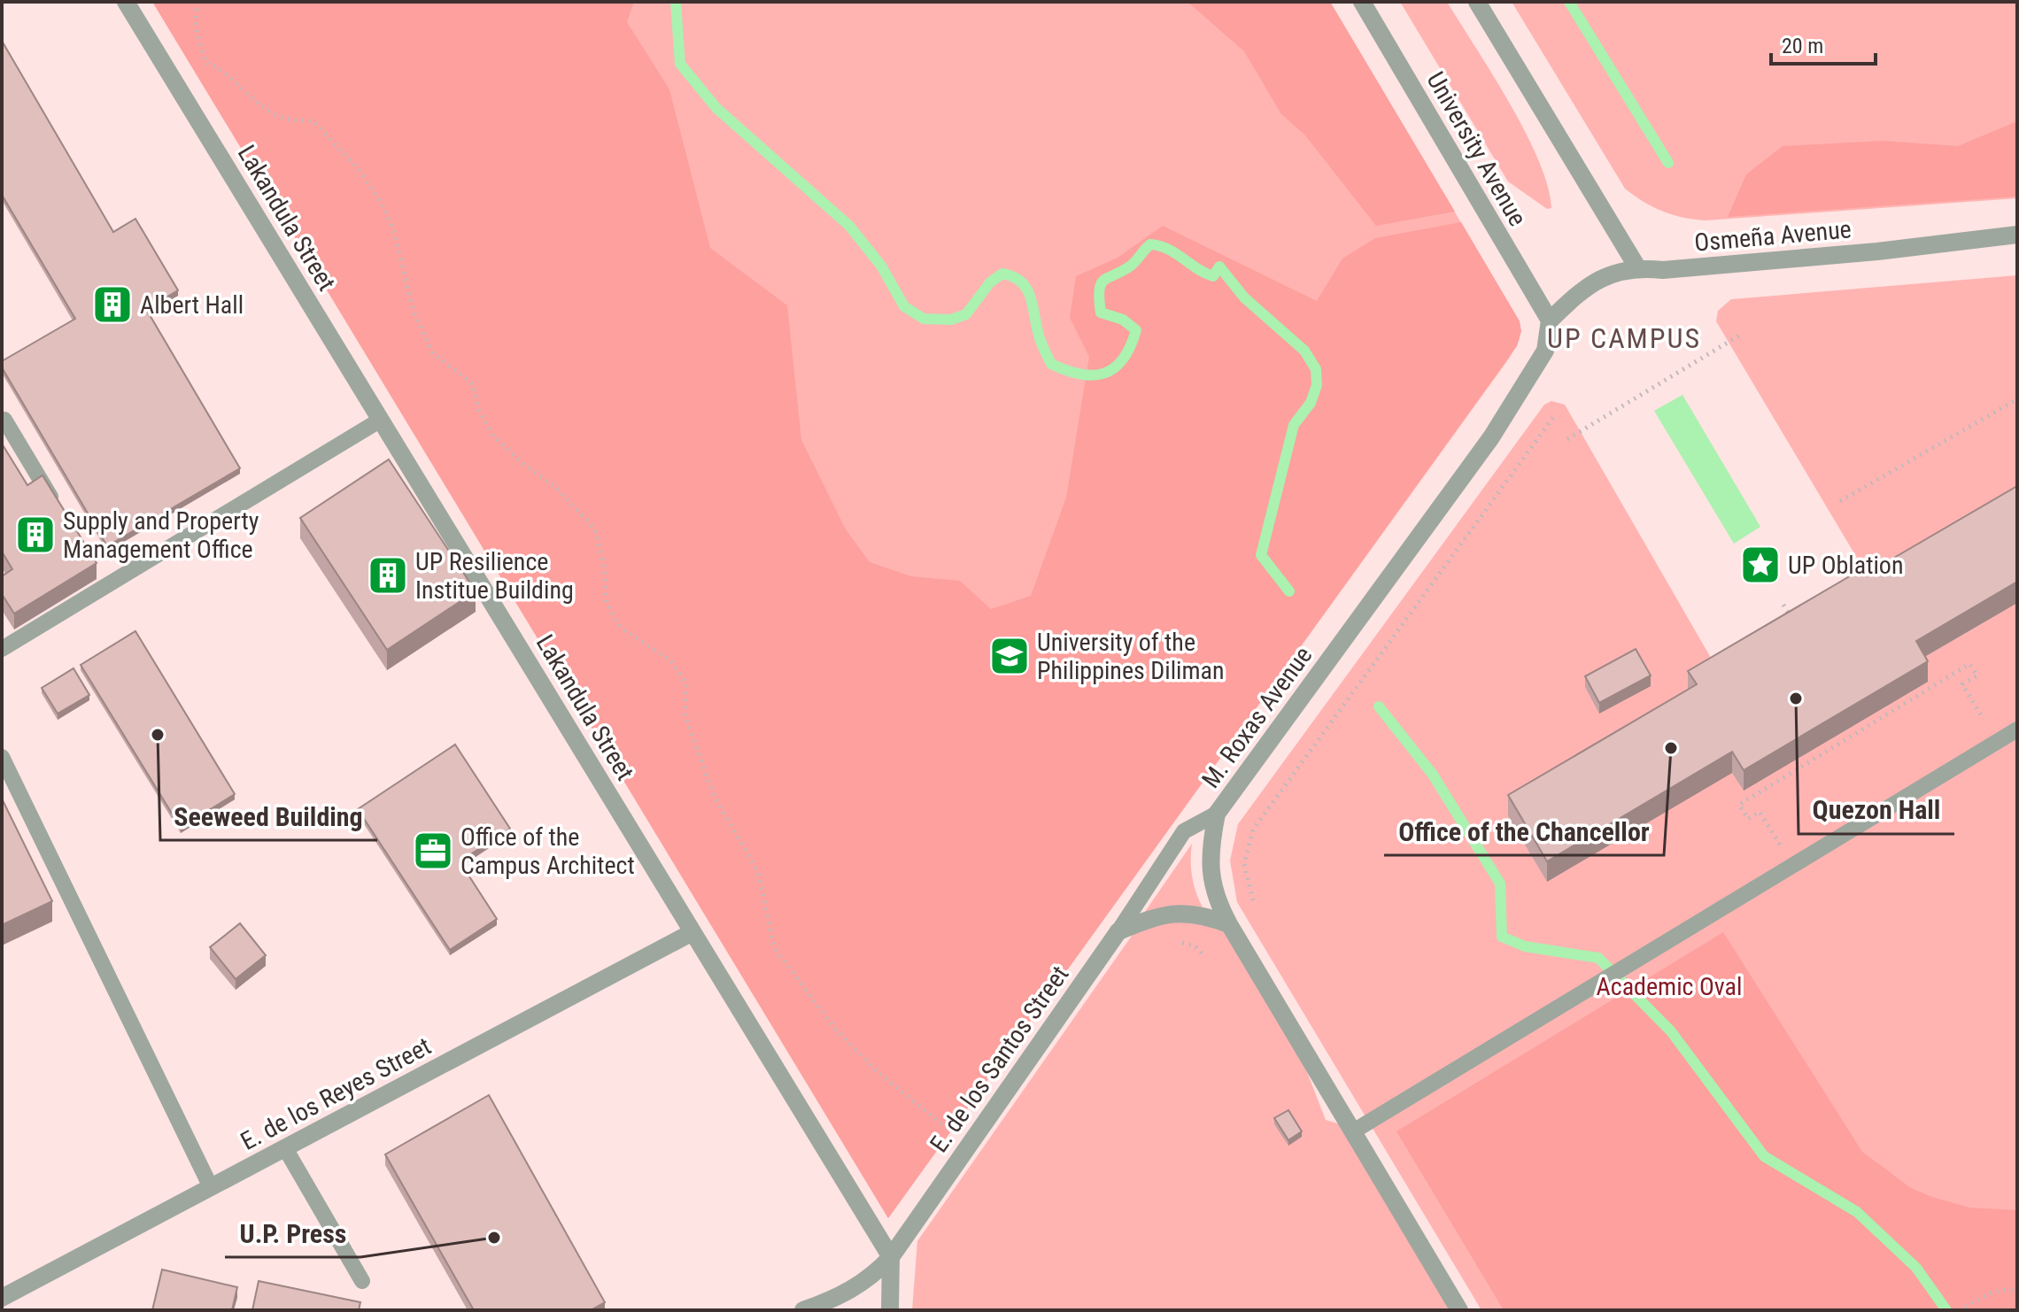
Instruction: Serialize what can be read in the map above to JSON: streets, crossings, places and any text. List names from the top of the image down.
{
  "streets": {
    "street": [
      "University Avenue",
      "Lakandula Street",
      "Osmeña Avenue",
      "M. Roxas Avenue",
      "E. de los Santos Street",
      "E. de los Reyes Street"
    ]
  },
  "crossings": [
    ["University Avenue", "Osmeña Avenue"],
    ["University Avenue", "M. Roxas Avenue"],
    ["Lakandula Street", "E. de los Santos Street"],
    ["Lakandula Street", "E. de los Reyes Street"],
    ["Osmeña Avenue", "M. Roxas Avenue"],
    ["M. Roxas Avenue", "E. de los Santos Street"]
  ],
  "districts": ["UP CAMPUS"],
  "parks": ["Academic Oval"],
  "places": {
    "building": ["Albert Hall", "Supply and Property Management Office", "UP Resilience Institue Building"],
    "place": ["UP Oblation"],
    "school or university": ["University of the Philippines Diliman"],
    "other": [
      "Quezon Hall",
      "Seeweed Building",
      "Office of the Chancellor",
      "U.P. Press"
    ],
    "office": ["Office of the Campus Architect"]
  },
  "scale_bar": "20 m"
}
